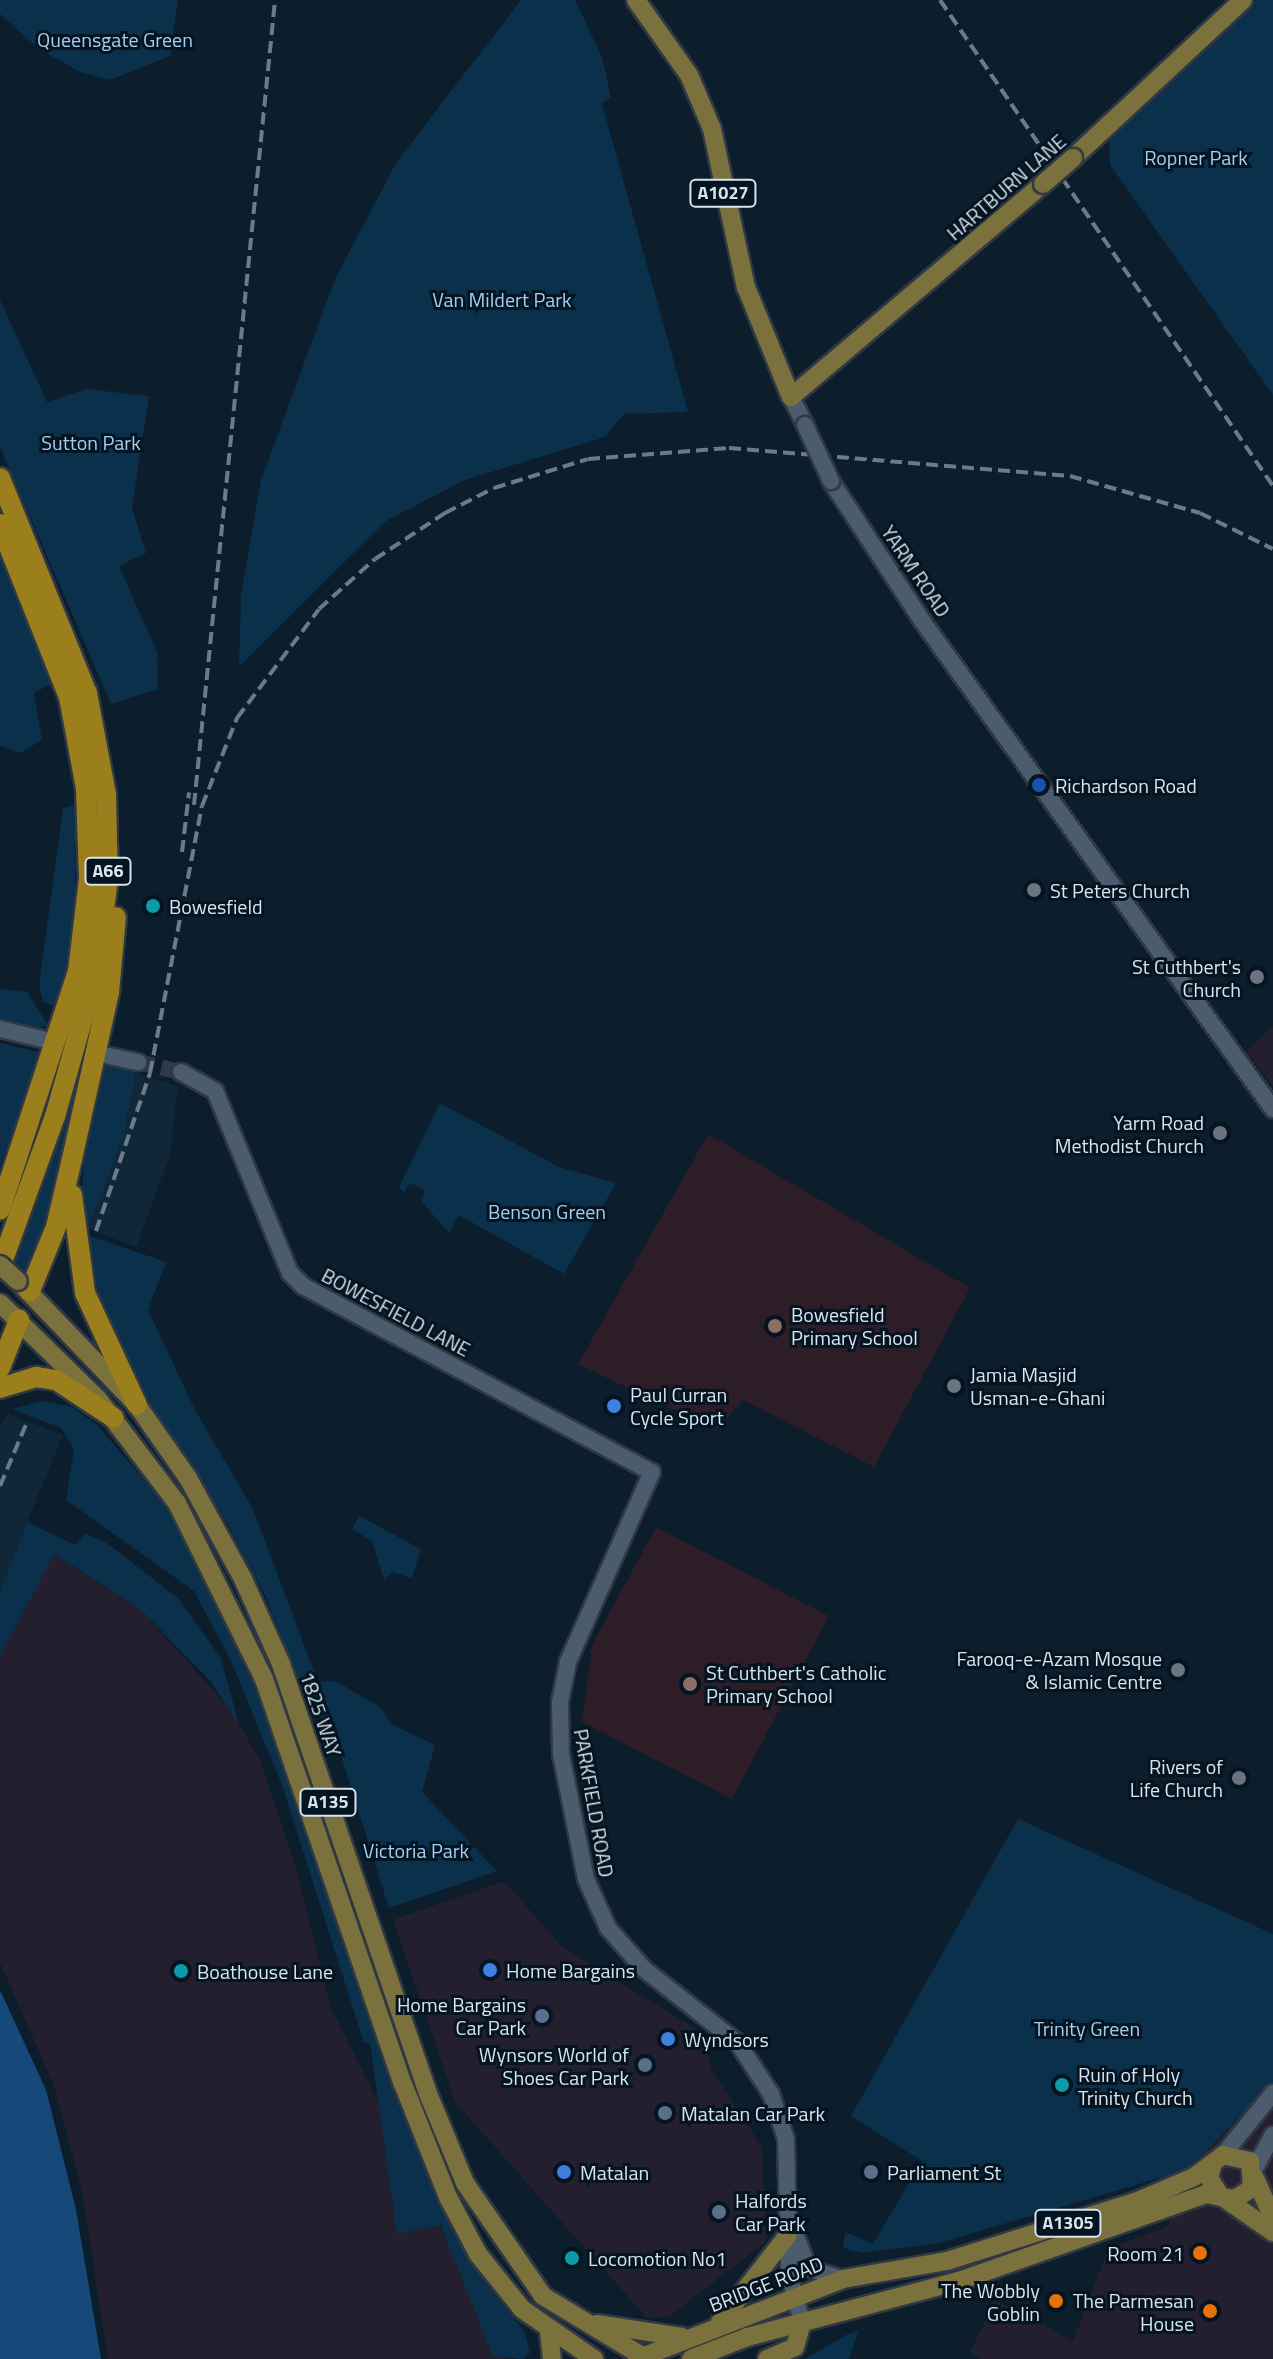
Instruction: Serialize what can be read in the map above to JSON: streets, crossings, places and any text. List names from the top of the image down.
{
  "streets": {
    "highway": ["A66"],
    "main road": [
      "HARTBURN LANE",
      "A1027",
      "YARM ROAD",
      "1825 WAY",
      "A135",
      "A1305",
      "BRIDGE ROAD"
    ],
    "street": ["BOWESFIELD LANE", "PARKFIELD ROAD"]
  },
  "crossings": [
    ["HARTBURN LANE", "YARM ROAD"],
    ["A66", "1825 WAY"],
    ["BOWESFIELD LANE", "PARKFIELD ROAD"],
    ["1825 WAY", "A1305"],
    ["1825 WAY", "BRIDGE ROAD"],
    ["PARKFIELD ROAD", "A1305"],
    ["PARKFIELD ROAD", "BRIDGE ROAD"],
    ["A1305", "BRIDGE ROAD"]
  ],
  "parks": [
    "Queensgate Green",
    "Ropner Park",
    "Van Mildert Park",
    "Sutton Park",
    "Benson Green",
    "Victoria Park",
    "Trinity Green"
  ],
  "places": [
    "Richardson Road",
    "St Peters Church",
    "Bowesfield",
    "St Cuthbert's Church",
    "Yarm Road Methodist Church",
    "Bowesfield Primary School",
    "Jamia Masjid Usman-e-Ghani",
    "Paul Curran Cycle Sport",
    "Farooq-e-Azam Mosque & Islamic Centre",
    "St Cuthbert's Catholic Primary School",
    "Rivers of Life Church",
    "Home Bargains",
    "Boathouse Lane",
    "Home Bargains Car Park",
    "Wyndsors",
    "Wynsors World of Shoes Car Park",
    "Ruin of Holy Trinity Church",
    "Matalan Car Park",
    "Matalan",
    "Parliament St",
    "Halfords Car Park",
    "Room 21",
    "Locomotion No1",
    "The Wobbly Goblin",
    "The Parmesan House"
  ]
}
